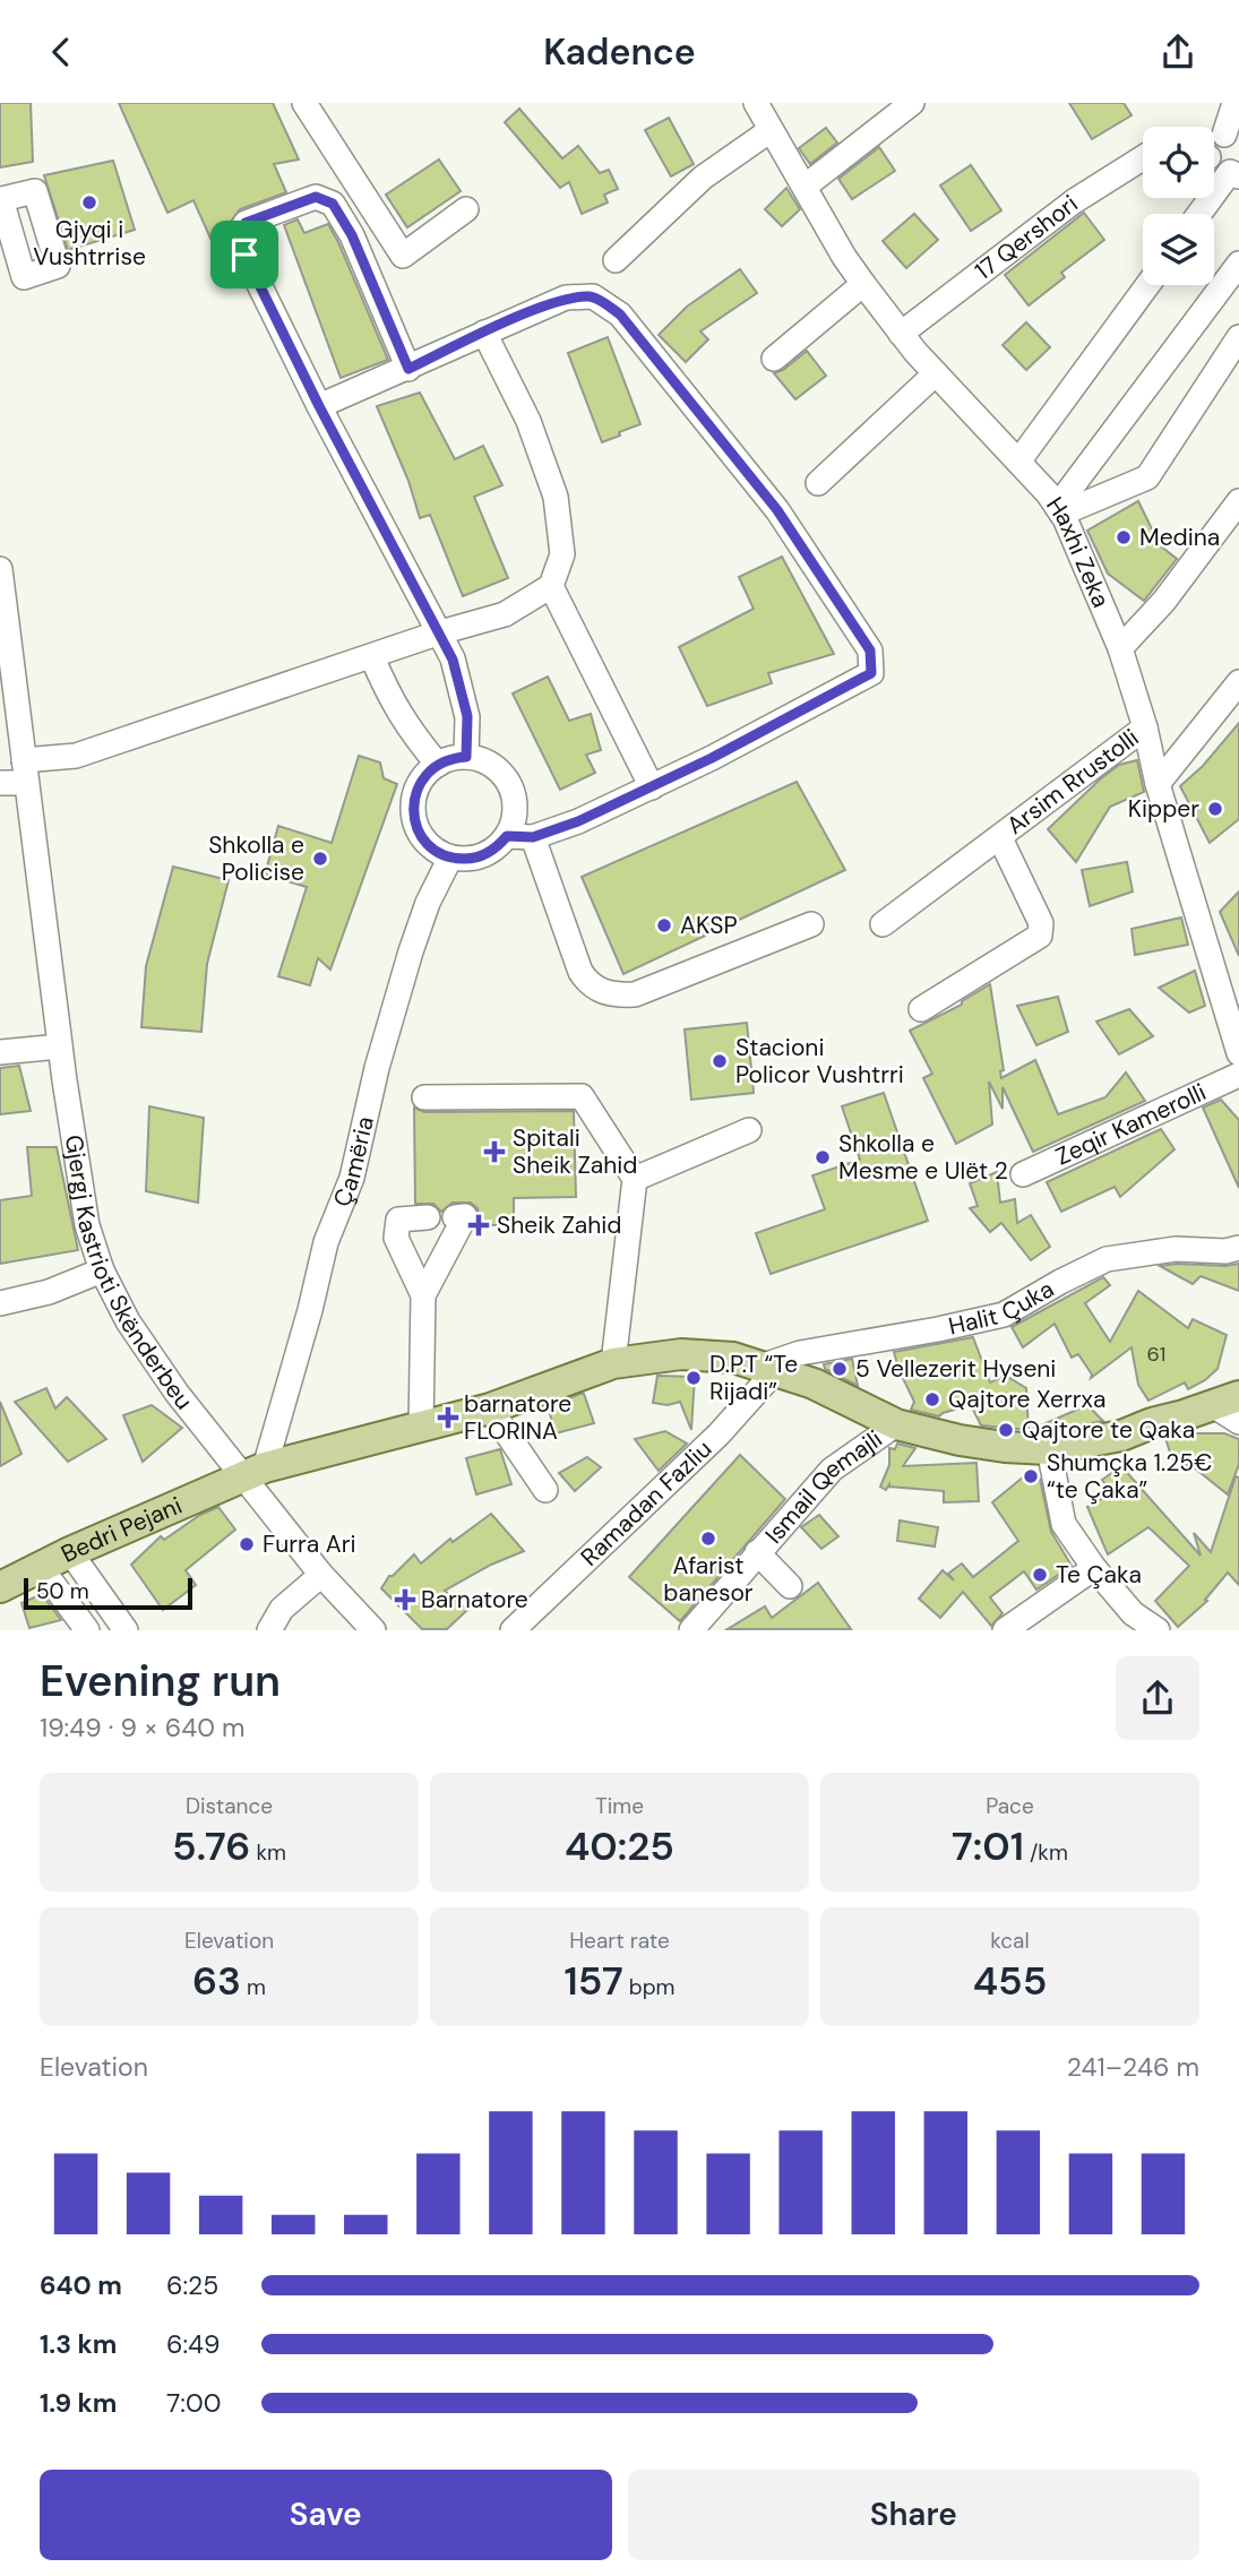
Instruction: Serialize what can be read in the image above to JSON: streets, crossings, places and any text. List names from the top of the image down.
{
  "streets": {
    "main road": ["Bedri Pejani"],
    "street": [
      "17 Qershori",
      "Haxhi Zeka",
      "Arsim Rrustolli",
      "Zeqir Kamerolli",
      "Çamëria",
      "Gjergj Kastrioti Skënderbeu",
      "Halit Çuka",
      "Ismail Qemajli",
      "Ramadan Fazliu"
    ]
  },
  "crossings": [
    ["17 Qershori", "Haxhi Zeka"],
    ["Haxhi Zeka", "Arsim Rrustolli"],
    ["Çamëria", "Gjergj Kastrioti Skënderbeu"],
    ["Çamëria", "Bedri Pejani"],
    ["Gjergj Kastrioti Skënderbeu", "Bedri Pejani"],
    ["Halit Çuka", "Ramadan Fazliu"]
  ],
  "places": {
    "other": [
      "Gjyqi i Vushtrrise",
      "Medina",
      "Kipper",
      "Shkolla e Policise",
      "AKSP",
      "Stacioni Policor Vushtrri",
      "Shkolla e Mesme e Ulët 2",
      "5 Vellezerit Hyseni",
      "D.P.T “Te Rijadi”",
      "Qajtore Xerrxa",
      "Qajtore te Qaka",
      "Shumçka 1.25€ “te Çaka”",
      "Afarist banesor",
      "Furra Ari",
      "Te Çaka"
    ],
    "health": [
      "Spitali Sheik Zahid",
      "Sheik Zahid",
      "barnatore FLORINA",
      "Barnatore"
    ]
  },
  "house_numbers": ["61"],
  "scale_bar": "50 m",
  "page": {
    "header": "Kadence",
    "scale": "50 m",
    "heading": ["Evening run", "19:49 · 9 × 640 m"],
    "stats": [
      ["Distance", "5.76 km"],
      ["Time", "40:25"],
      ["Pace", "7:01 /km"],
      ["Elevation", "63 m"],
      ["Heart rate", "157 bpm"],
      ["kcal", "455"]
    ],
    "chart": ["Elevation", "241–246 m"],
    "list": [
      {
        "name": "640 m",
        "note": "6:25"
      },
      {
        "name": "1.3 km",
        "note": "6:49"
      },
      {
        "name": "1.9 km",
        "note": "7:00"
      }
    ],
    "buttons": ["Save", "Share"]
  }
}
